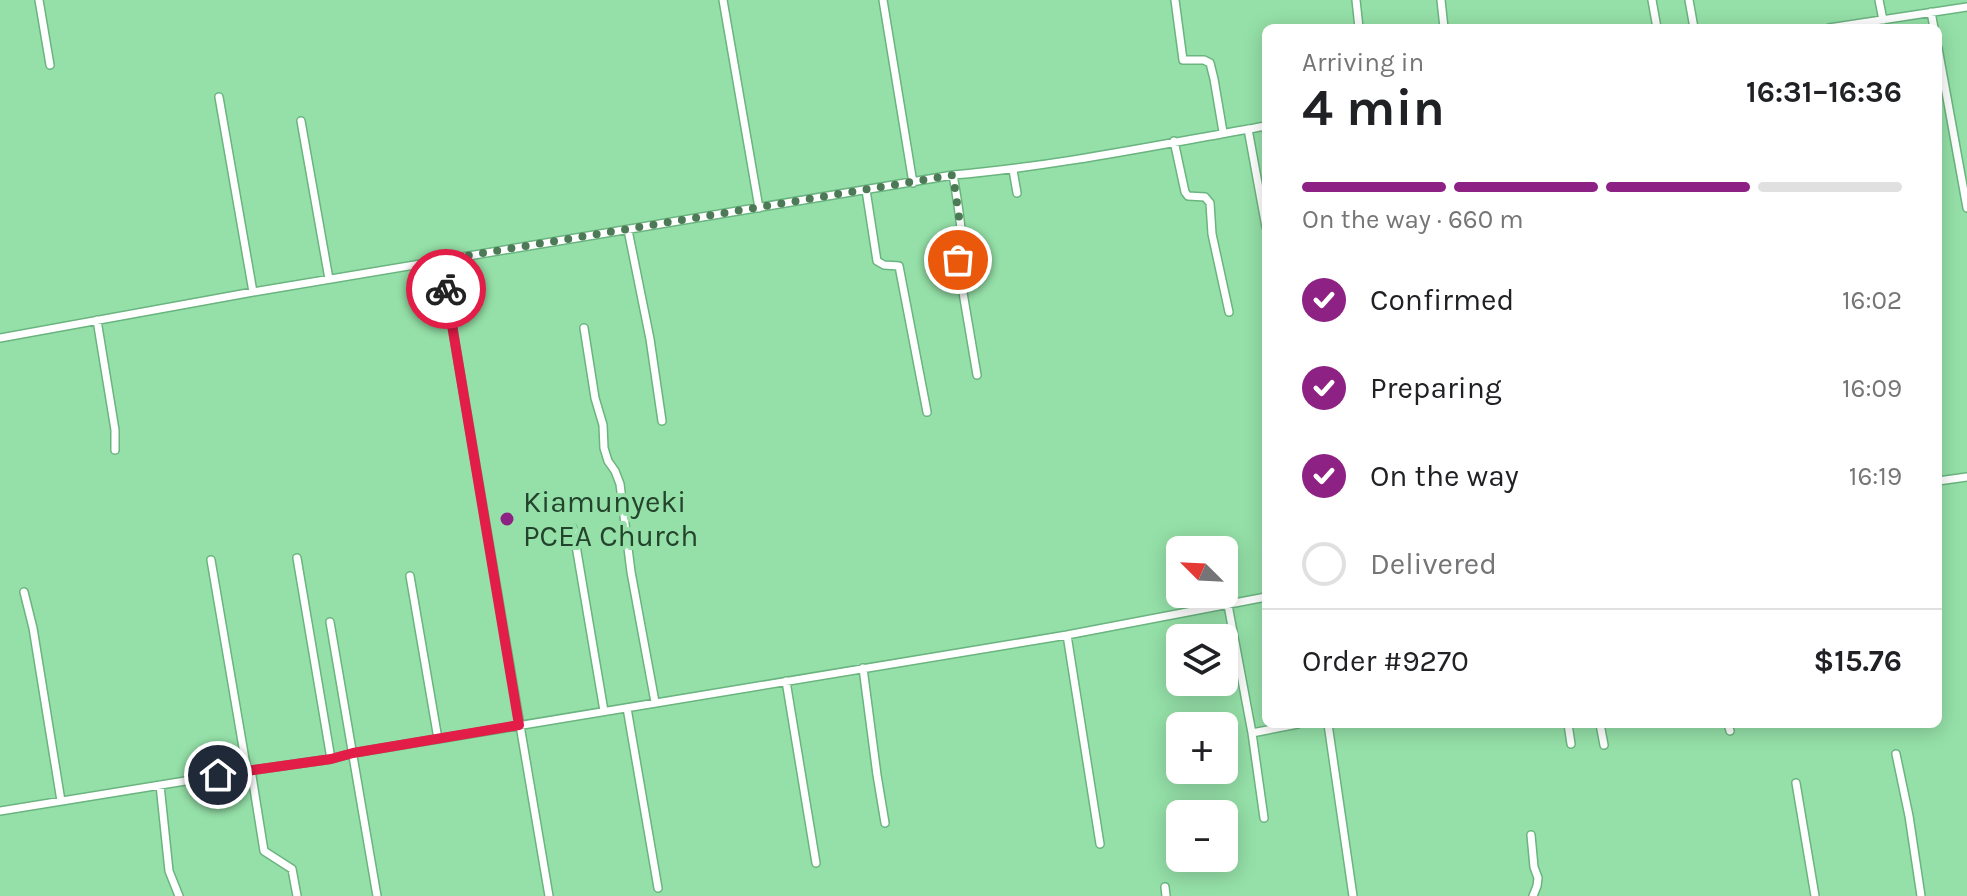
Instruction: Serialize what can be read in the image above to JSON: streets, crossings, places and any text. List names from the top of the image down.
{
  "places": ["Kiamunyeki PCEA Church"],
  "north": "top left",
  "page": {
    "heading": ["4 min", "Arriving in", "16:31–16:36"],
    "panel": ["Order #9270", "$15.76"],
    "bar": "On the way · 660 m",
    "list": [
      ["Confirmed", "16:02"],
      ["Preparing", "16:09"],
      ["On the way", "16:19"],
      "Delivered"
    ],
    "map_buttons": ["+", "−"]
  }
}
